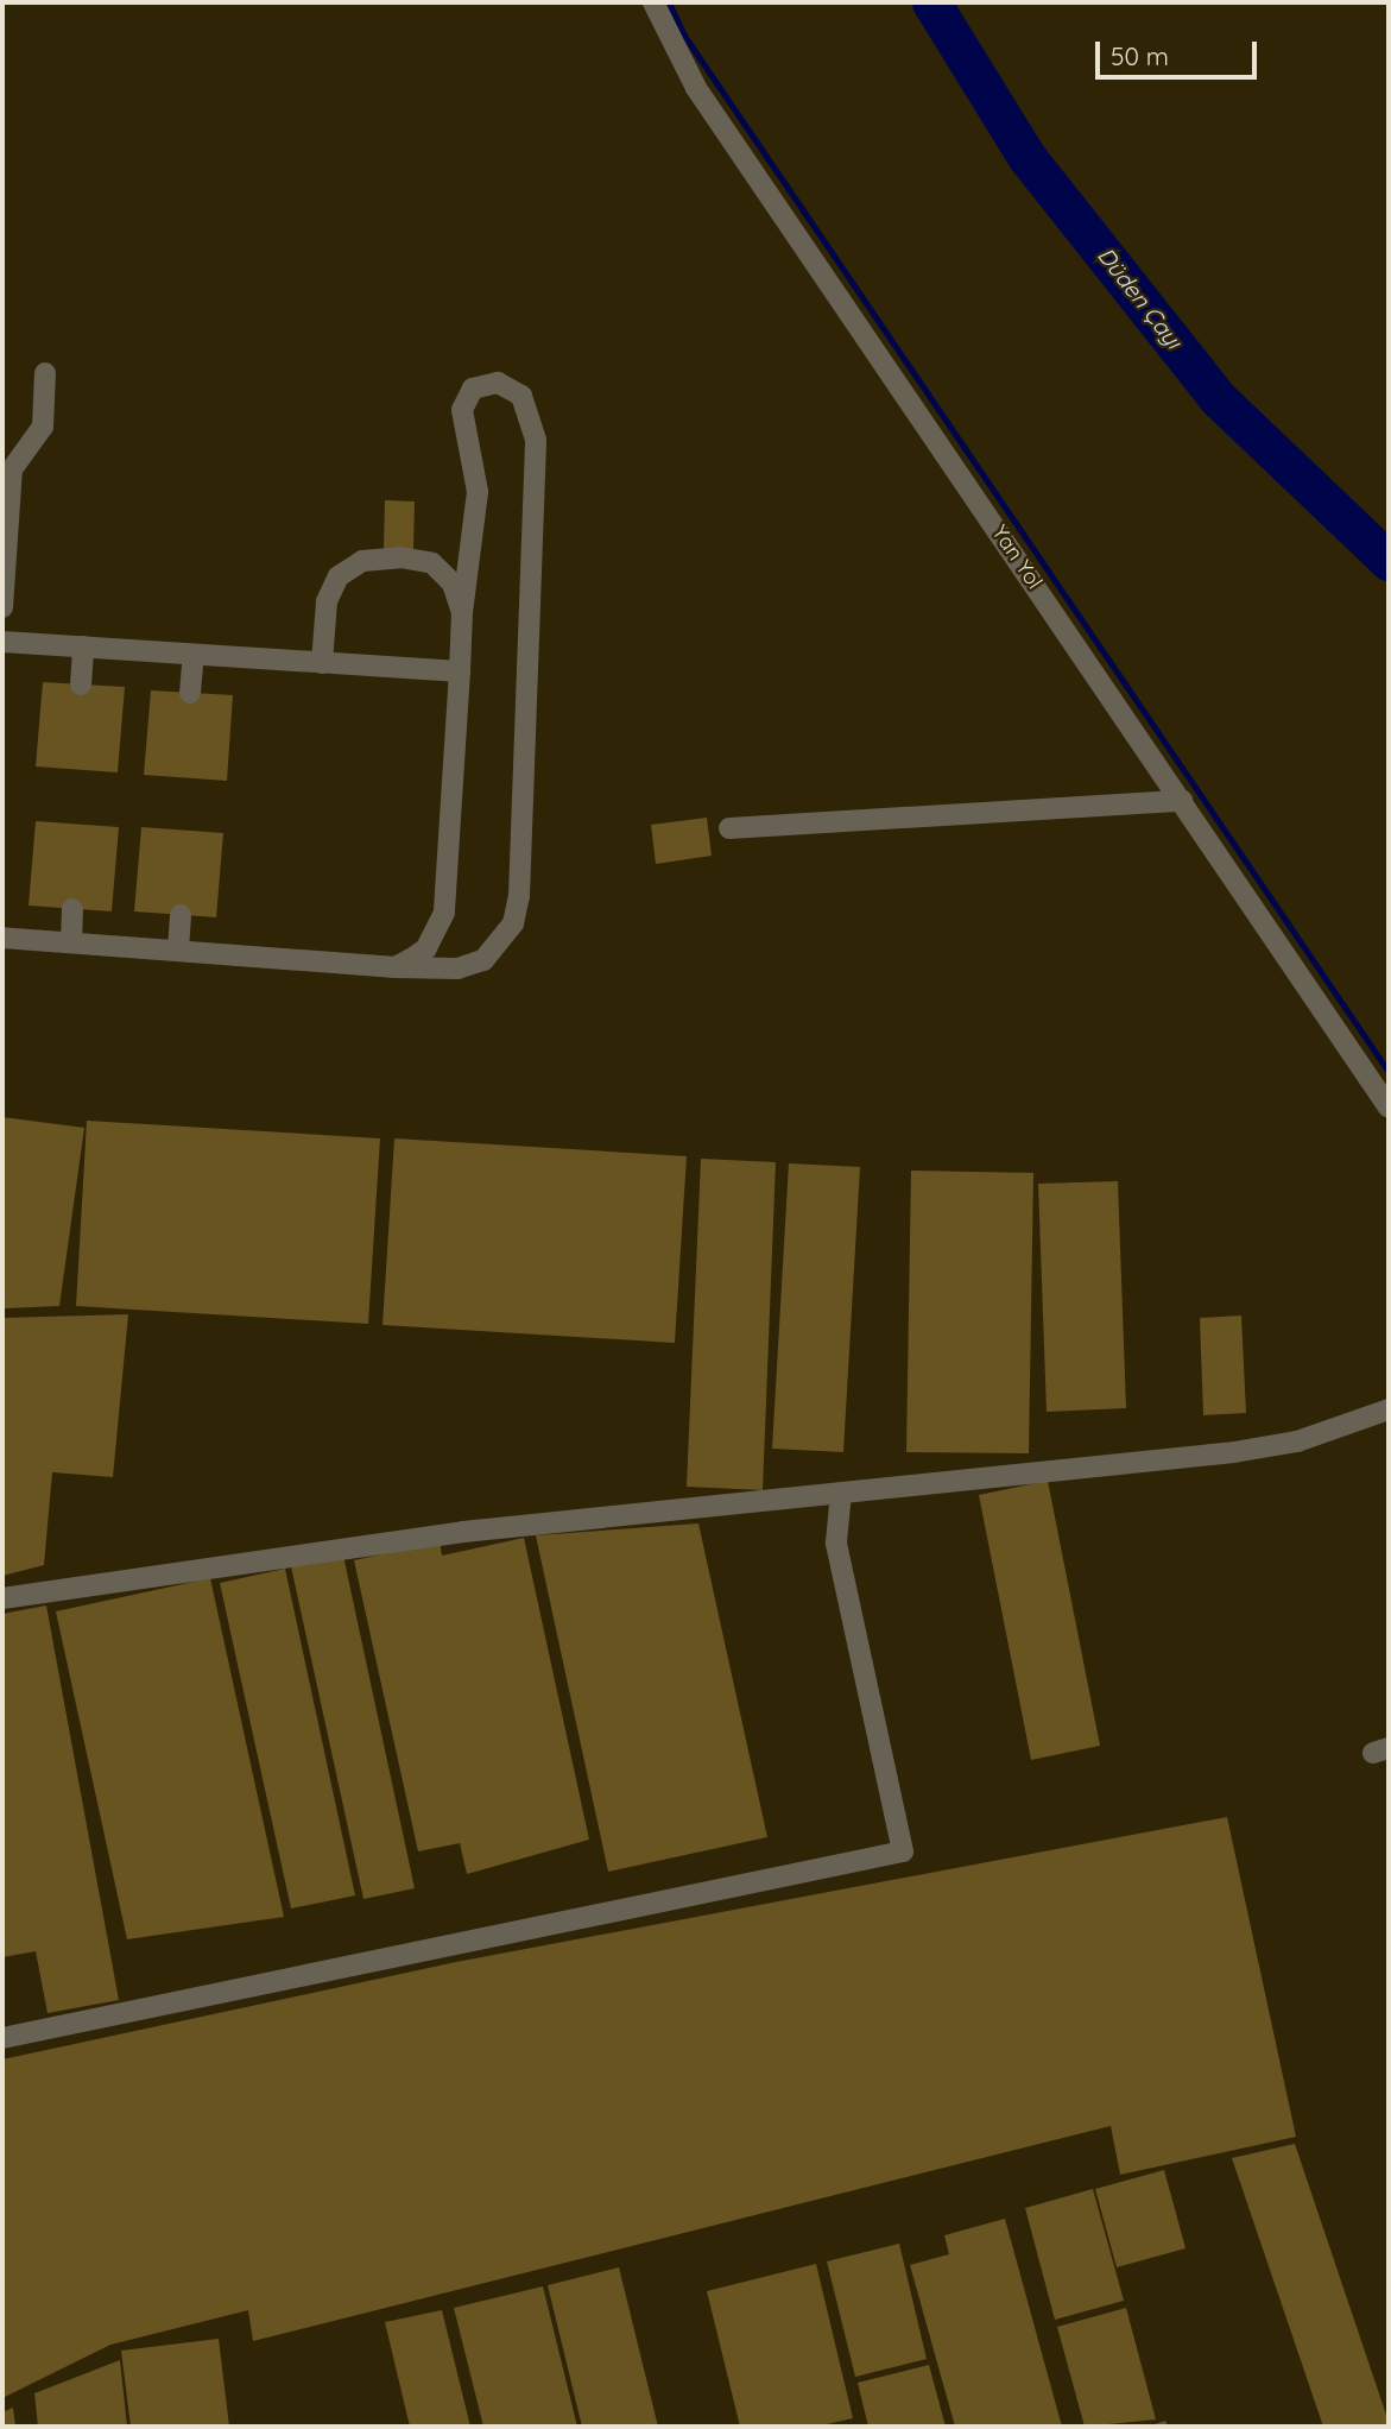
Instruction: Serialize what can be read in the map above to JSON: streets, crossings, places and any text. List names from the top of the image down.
{
  "streets": {
    "street": ["Yan Yol"]
  },
  "water": ["Düden Çayı"],
  "scale_bar": "50 m"
}
